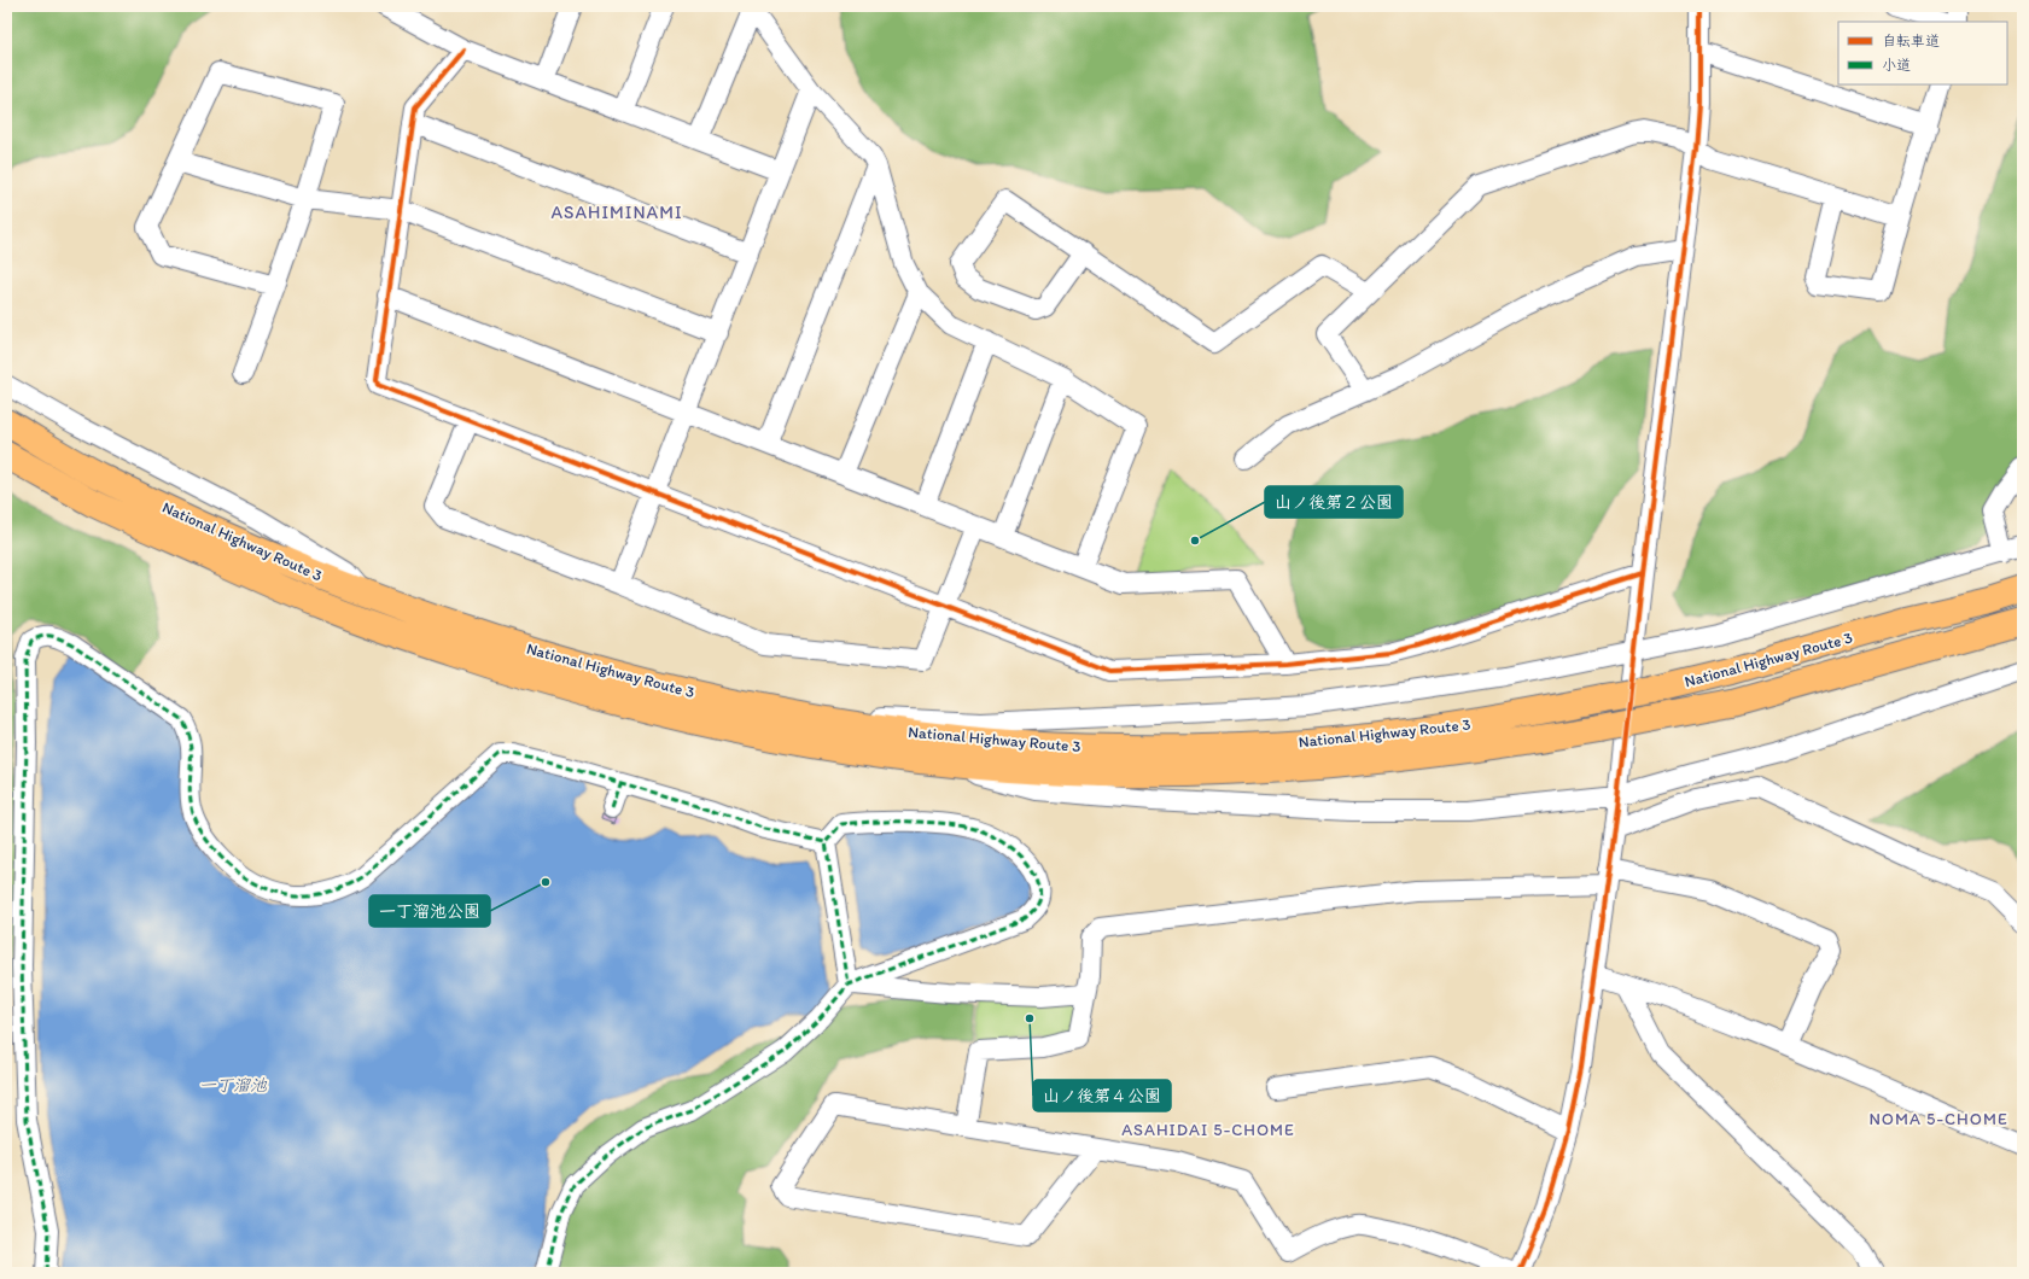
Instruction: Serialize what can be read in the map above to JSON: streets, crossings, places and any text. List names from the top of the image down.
{
  "streets": {
    "highway": ["National Highway Route 3"]
  },
  "districts": ["ASAHIMINAMI", "NOMA 5-CHOME", "ASAHIDAI 5-CHOME"],
  "water": ["一丁溜池"],
  "places": ["山ノ後第２公園", "一丁溜池公園", "山ノ後第４公園"],
  "legend": ["自転車道", "小道"]
}
